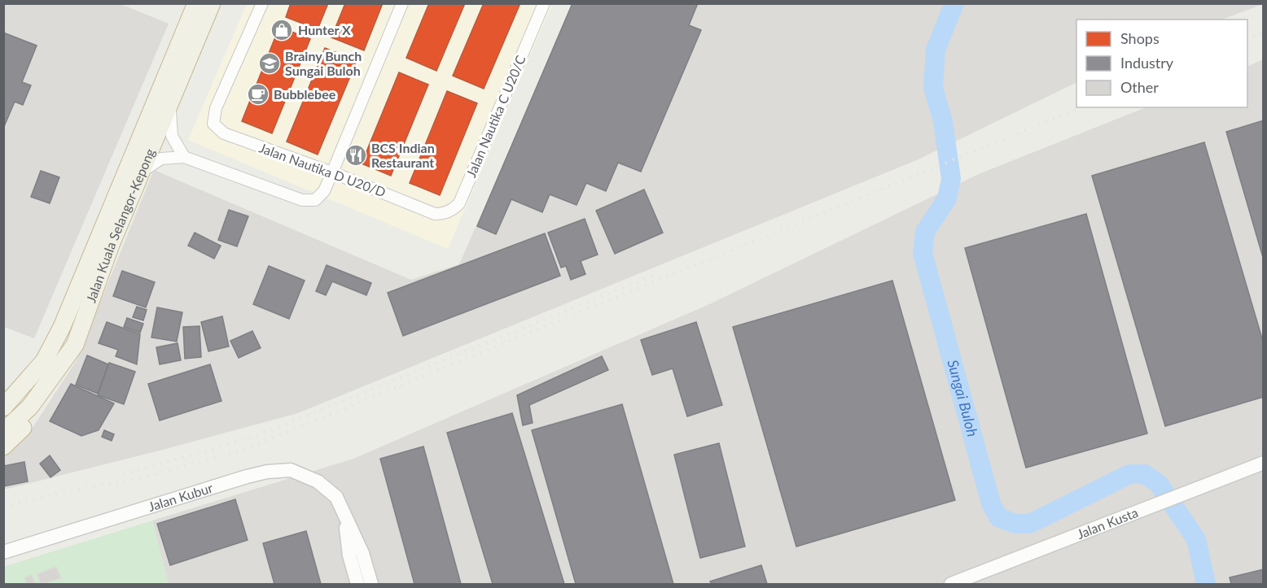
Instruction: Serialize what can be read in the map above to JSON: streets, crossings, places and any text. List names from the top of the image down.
{
  "streets": {
    "highway": ["Jalan Kuala Selangor-Kepong"],
    "street": [
      "Jalan Nautika C U20/C",
      "Jalan Nautika D U20/D",
      "Jalan Kubur",
      "Jalan Kusta"
    ]
  },
  "crossings": [
    ["Jalan Nautika C U20/C", "Jalan Nautika D U20/D"]
  ],
  "water": ["Sungai Buloh"],
  "places": {
    "shop": ["Hunter X"],
    "school or university": ["Brainy Bunch Sungai Buloh"],
    "cafe": ["Bubblebee"],
    "restaurant": ["BCS Indian Restaurant"]
  },
  "legend": ["Shops", "Industry", "Other"]
}
